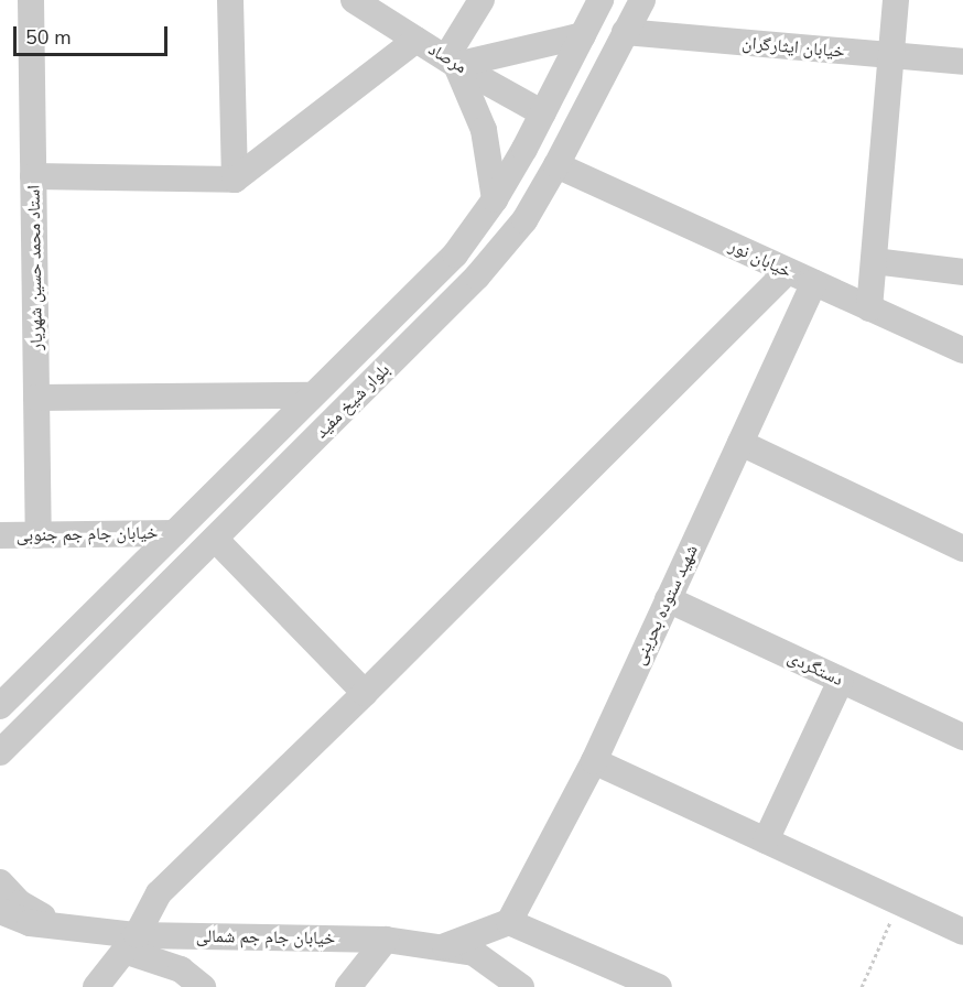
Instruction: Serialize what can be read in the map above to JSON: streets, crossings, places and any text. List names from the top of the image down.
{
  "streets": {
    "street": [
      "خیابان ایثارگران",
      "مرصاد",
      "خیابان نور",
      "استاد محمد حسین شهریار",
      "بلوار شیخ مفید",
      "خیابان جام جم جنوبی",
      "شهید ستوده بحرینی",
      "دستگردی",
      "خیابان جام جم شمالی"
    ]
  },
  "crossings": [
    ["خیابان ایثارگران", "بلوار شیخ مفید"],
    ["مرصاد", "بلوار شیخ مفید"],
    ["خیابان نور", "بلوار شیخ مفید"],
    ["خیابان نور", "شهید ستوده بحرینی"],
    ["استاد محمد حسین شهریار", "خیابان جام جم جنوبی"],
    ["بلوار شیخ مفید", "خیابان جام جم جنوبی"],
    ["شهید ستوده بحرینی", "دستگردی"]
  ],
  "scale_bar": "50 m"
}
